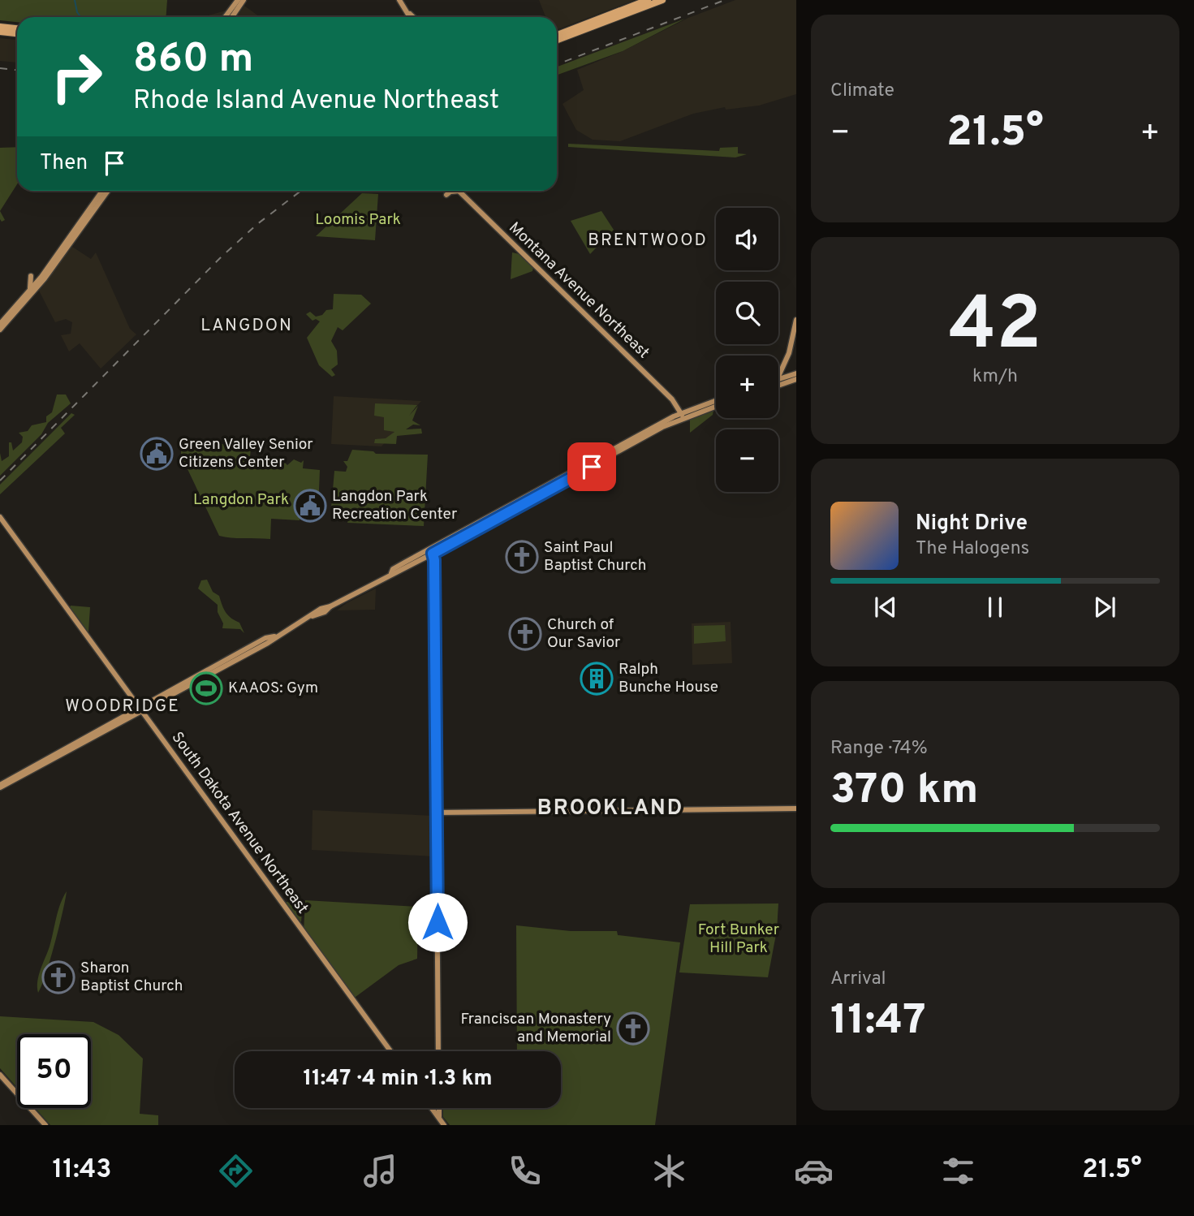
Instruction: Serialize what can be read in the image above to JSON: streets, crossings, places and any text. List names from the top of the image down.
{
  "streets": {
    "main road": ["Montana Avenue Northeast", "South Dakota Avenue Northeast"]
  },
  "districts": [
    "BRENTWOOD",
    "LANGDON",
    "WOODRIDGE",
    "BROOKLAND"
  ],
  "parks": ["Loomis Park", "Langdon Park", "Fort Bunker Hill Park"],
  "places": {
    "public building": ["Green Valley Senior Citizens Center", "Langdon Park Recreation Center"],
    "church": [
      "Saint Paul Baptist Church",
      "Church of Our Savior",
      "Sharon Baptist Church",
      "Franciscan Monastery and Memorial"
    ],
    "building": ["Ralph Bunche House"],
    "sports": ["KAAOS: Gym"]
  },
  "page": {
    "tile": [
      "Climate",
      ["42", "km/h"],
      ["Range · 74%", "370 km"],
      ["Arrival", "11:47"]
    ],
    "turn": ["860 m", "Rhode Island Avenue Northeast"],
    "heat": ["−", "21.5°", "+"],
    "then": "Then",
    "map_buttons": ["+", "−"],
    "song": ["Night Drive", "The Halogens"],
    "limit": "50",
    "trip": "11:47 · 4 min · 1.3 km",
    "tabs": ["11:43", "21.5°"]
  }
}
